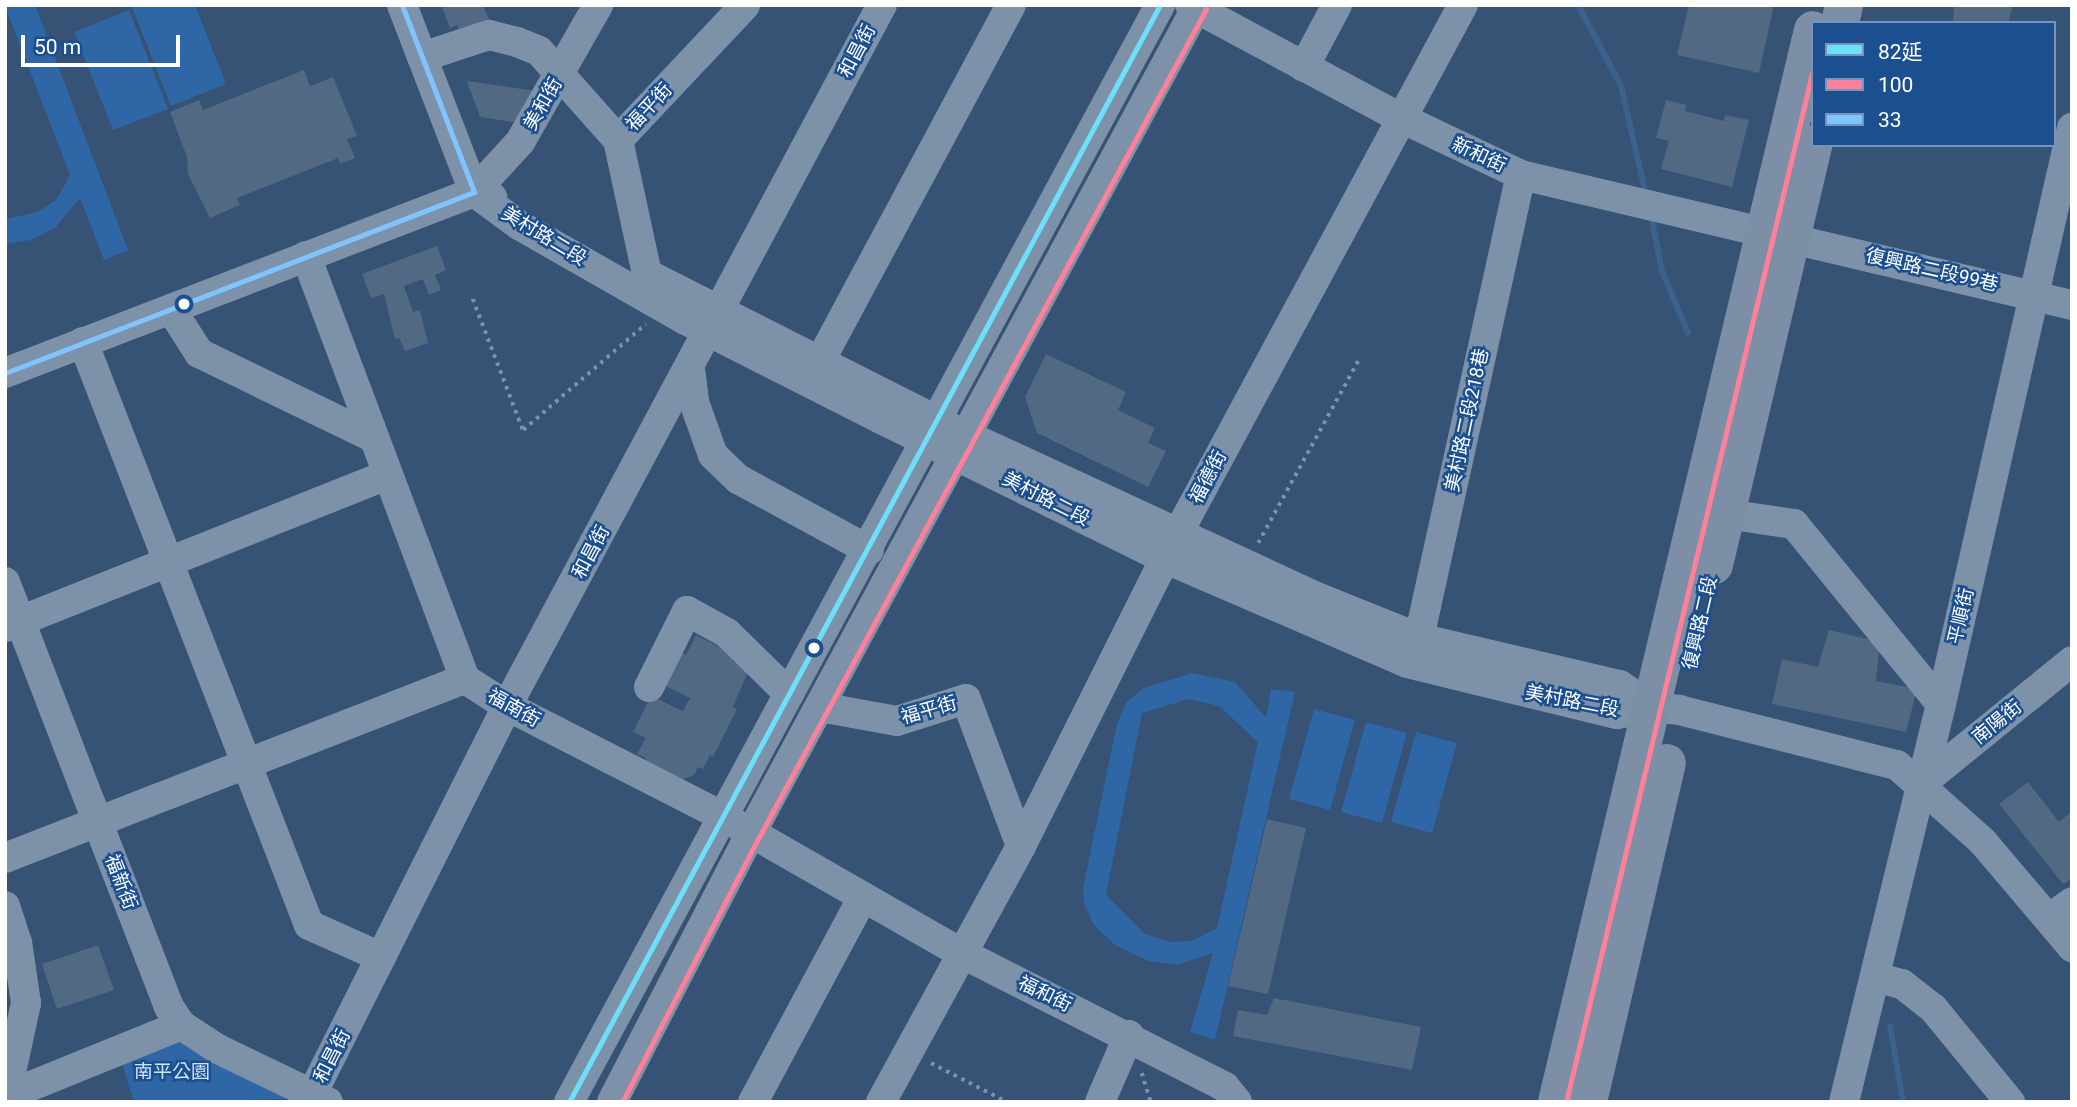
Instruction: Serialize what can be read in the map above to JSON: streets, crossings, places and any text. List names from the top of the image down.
{
  "streets": {
    "main road": ["復興路二段"],
    "street": [
      "和昌街",
      "美和街",
      "福平街",
      "新和街",
      "美村路二段",
      "復興路二段99巷",
      "美村路二段218巷",
      "福德街",
      "平順街",
      "福南街",
      "南陽街",
      "福新街",
      "福和街"
    ]
  },
  "crossings": [
    ["和昌街", "美村路二段"],
    ["和昌街", "福南街"],
    ["和昌街", "福新街"],
    ["美和街", "美村路二段"],
    ["福平街", "美村路二段"],
    ["福平街", "福德街"],
    ["新和街", "復興路二段99巷"],
    ["新和街", "美村路二段218巷"],
    ["新和街", "福德街"],
    ["新和街", "復興路二段"],
    ["美村路二段", "美村路二段218巷"],
    ["美村路二段", "福德街"],
    ["美村路二段", "平順街"],
    ["美村路二段", "復興路二段"],
    ["美村路二段", "南陽街"],
    ["復興路二段99巷", "平順街"],
    ["復興路二段99巷", "復興路二段"],
    ["福德街", "福南街"],
    ["福德街", "福和街"],
    ["平順街", "南陽街"],
    ["福南街", "福和街"]
  ],
  "parks": ["南平公園"],
  "lines": ["transit line 82延", "transit line 33", "transit line 100"],
  "legend": ["82延", "100", "33"],
  "scale_bar": "50 m"
}
